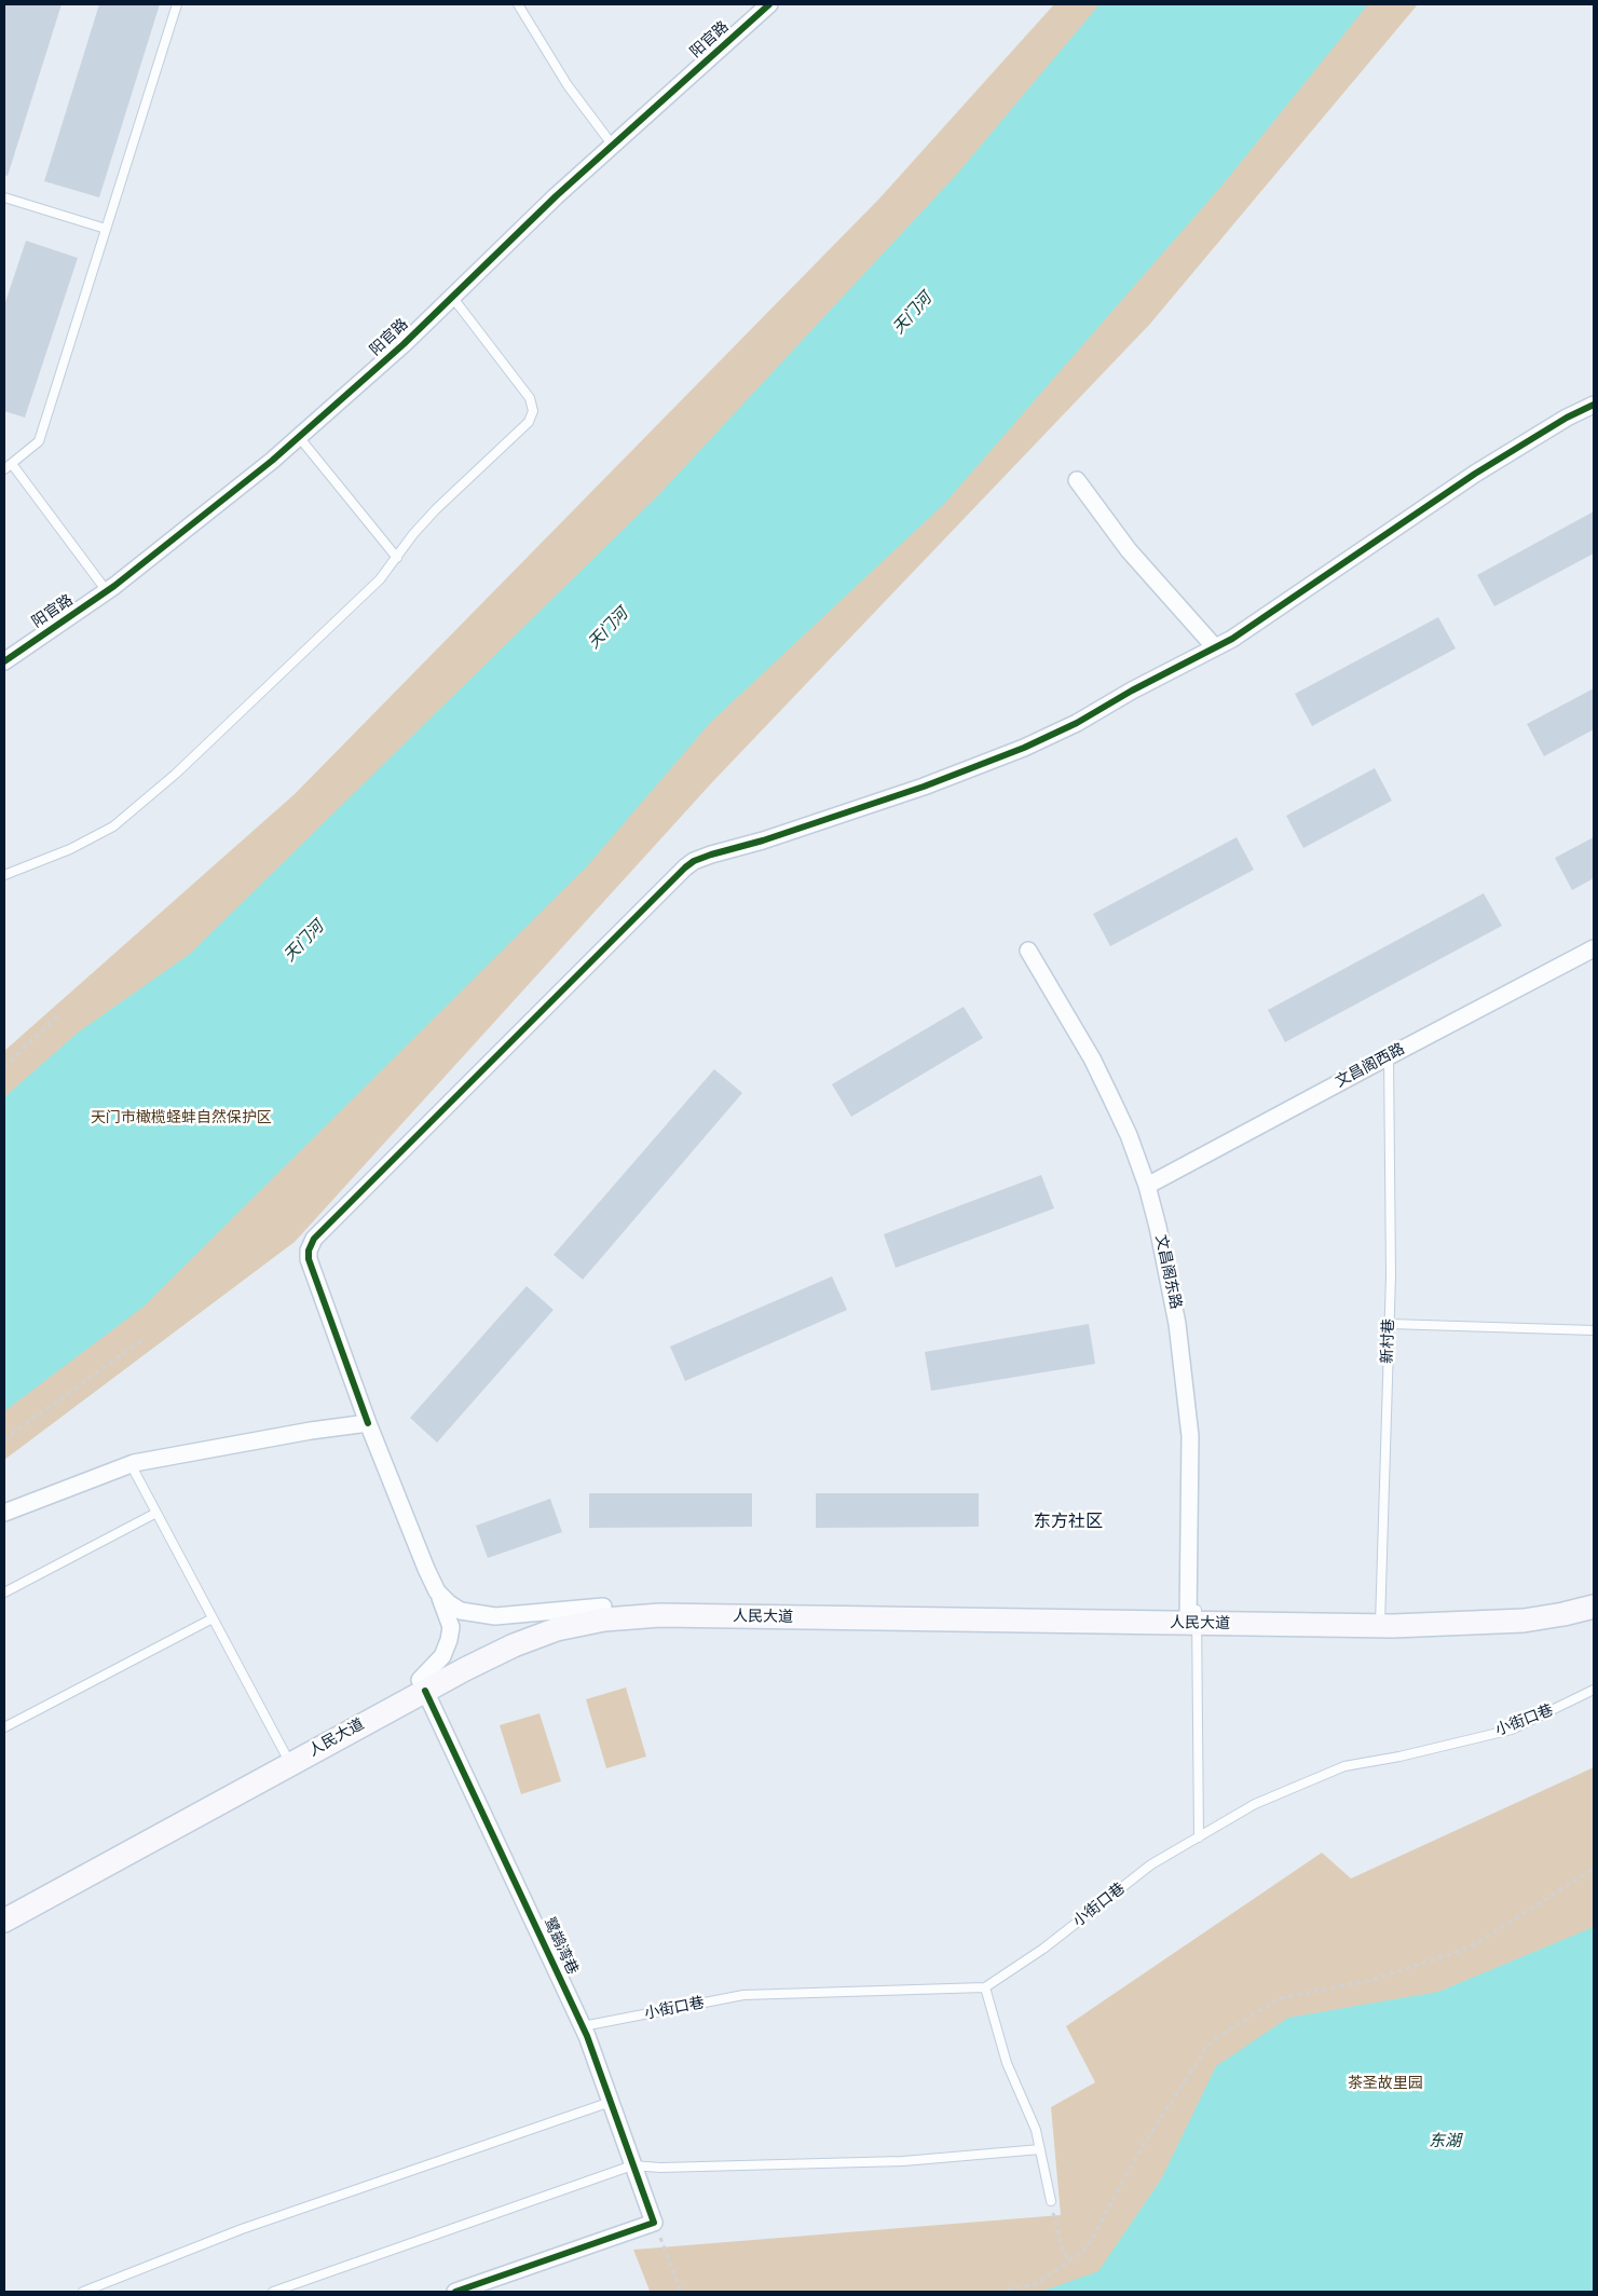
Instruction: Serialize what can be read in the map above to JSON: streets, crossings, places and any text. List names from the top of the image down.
{
  "streets": {
    "main road": ["人民大道"],
    "street": [
      "阳官路",
      "文昌阁西路",
      "文昌阁东路",
      "鹭鹚湾巷"
    ],
    "lane": ["新村巷", "小街口巷"]
  },
  "crossings": [
    ["文昌阁西路", "文昌阁东路"],
    ["文昌阁西路", "新村巷"],
    ["文昌阁东路", "人民大道"],
    ["新村巷", "人民大道"],
    ["人民大道", "鹭鹚湾巷"],
    ["小街口巷", "鹭鹚湾巷"]
  ],
  "districts": ["东方社区"],
  "water": ["天门河", "东湖"],
  "parks": ["天门市橄榄蛏蚌自然保护区", "茶圣故里园"]
}
